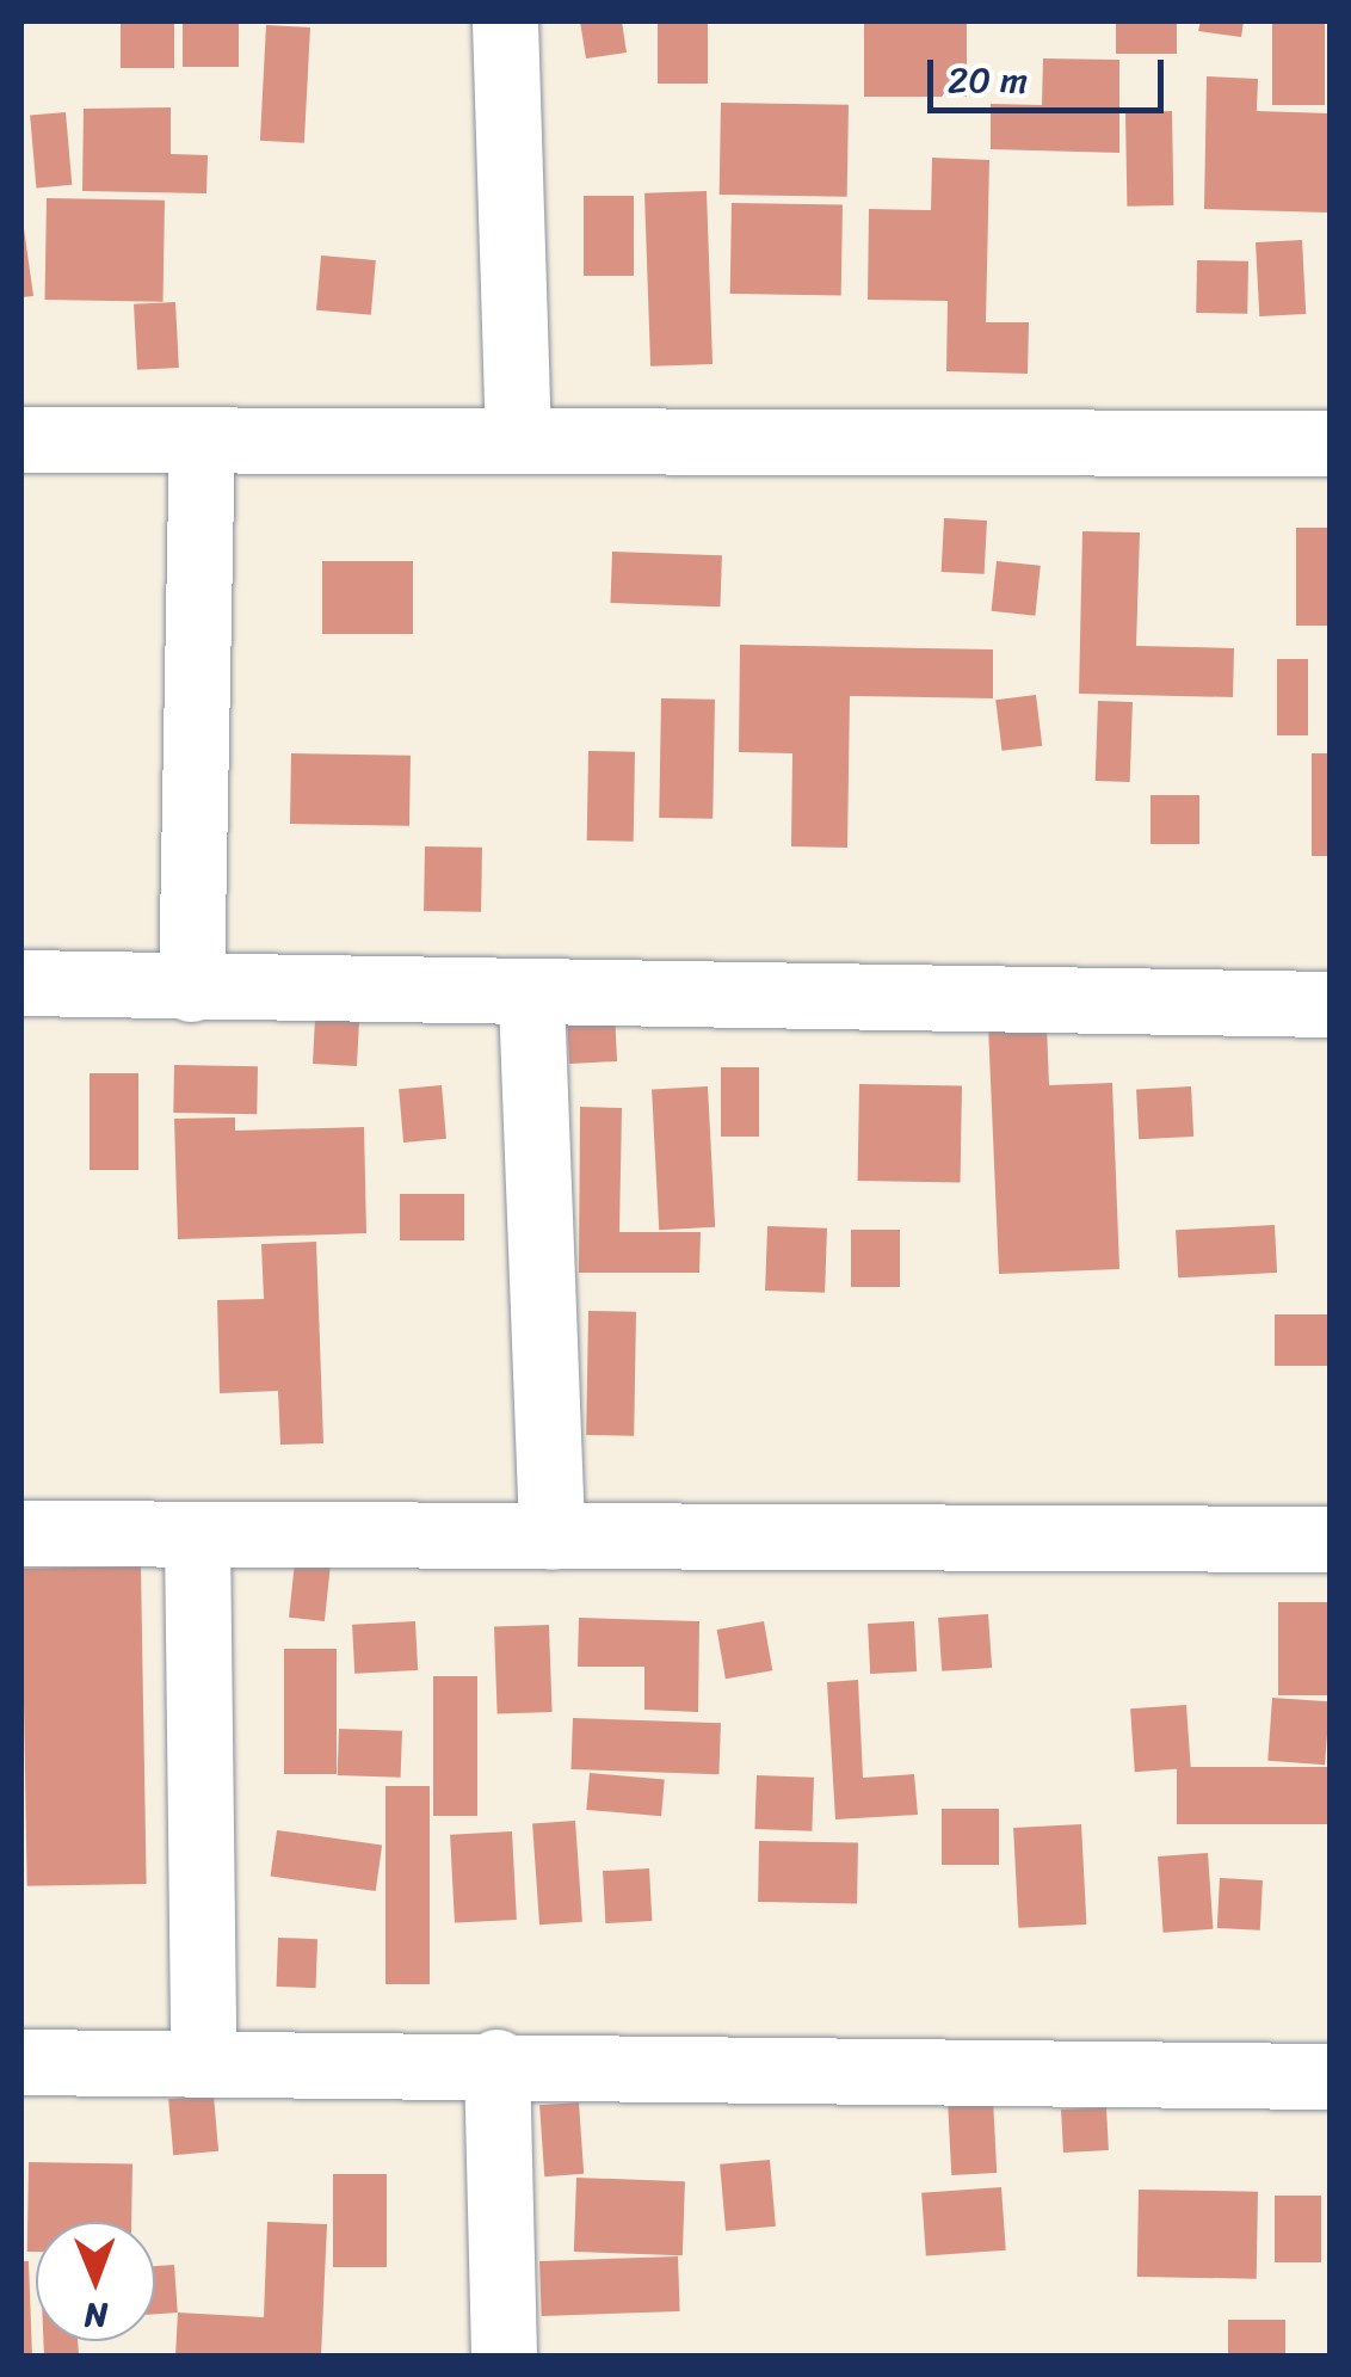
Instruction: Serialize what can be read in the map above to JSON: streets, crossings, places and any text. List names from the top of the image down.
{
  "scale_bar": "20 m",
  "north": "bottom"
}
